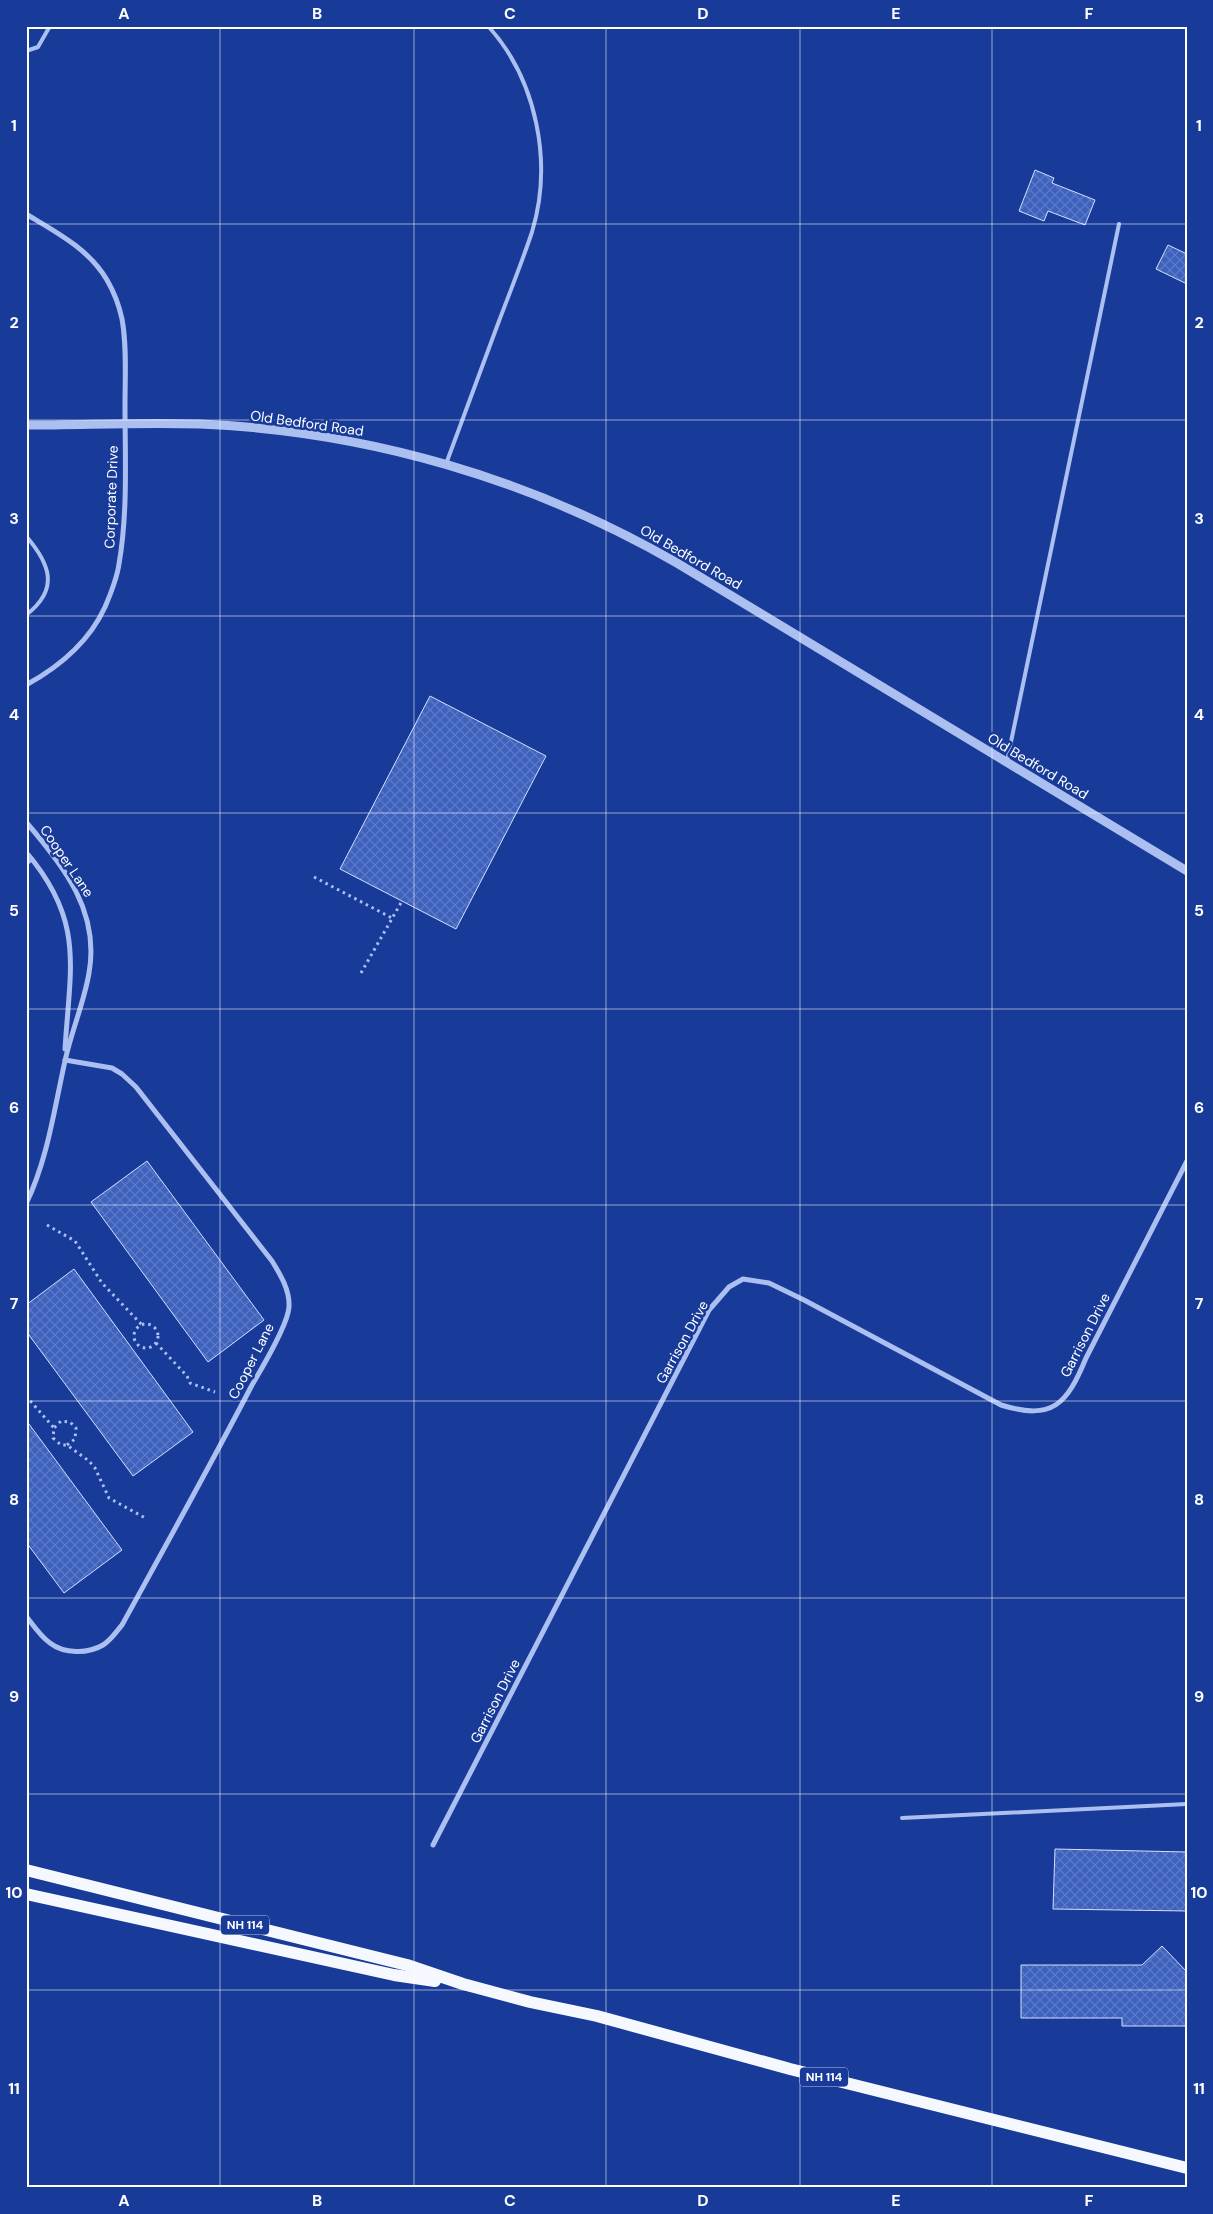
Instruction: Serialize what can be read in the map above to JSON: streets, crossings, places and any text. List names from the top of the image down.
{
  "streets": {
    "main road": ["NH 114"],
    "street": [
      "Old Bedford Road",
      "Corporate Drive",
      "Cooper Lane",
      "Garrison Drive"
    ]
  },
  "crossings": [
    ["Old Bedford Road", "Corporate Drive"]
  ],
  "grid": {
    "columns": [
      "A",
      "B",
      "C",
      "D",
      "E",
      "F"
    ],
    "rows": [
      "1",
      "2",
      "3",
      "4",
      "5",
      "6",
      "7",
      "8",
      "9",
      "10",
      "11"
    ]
  }
}
